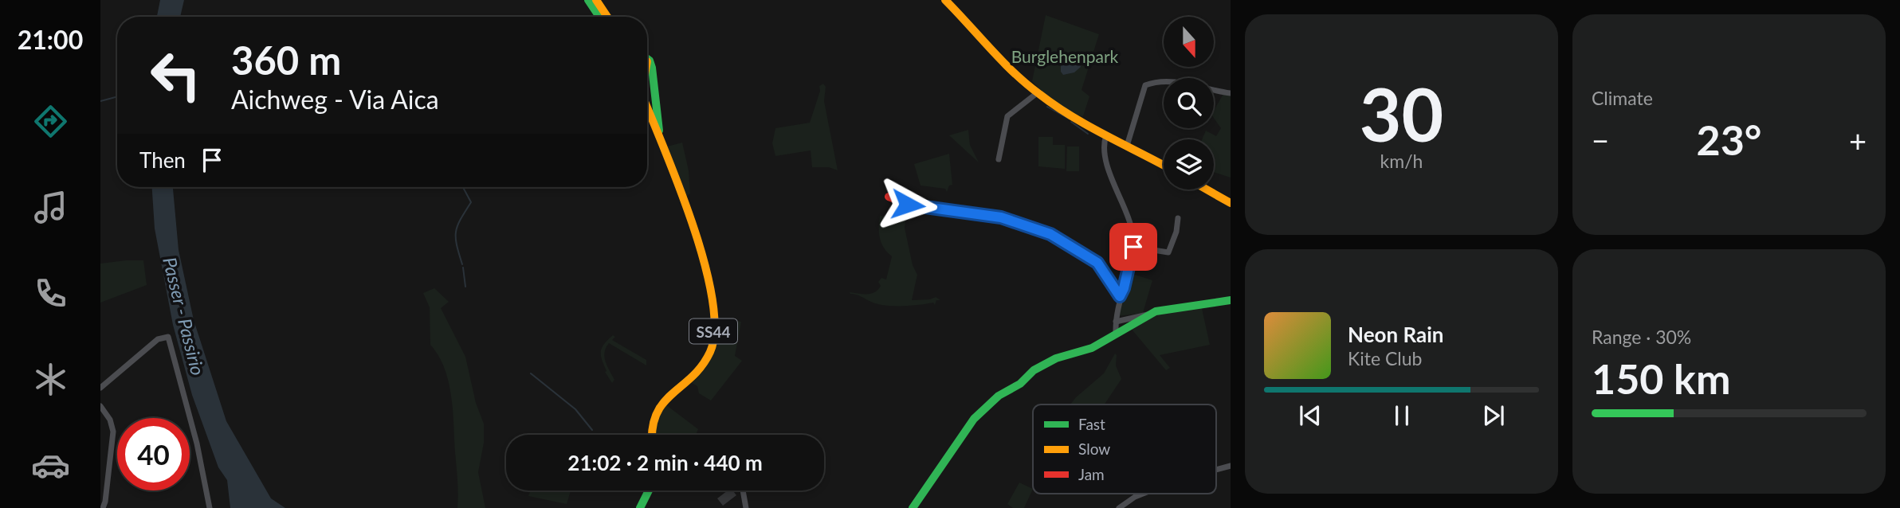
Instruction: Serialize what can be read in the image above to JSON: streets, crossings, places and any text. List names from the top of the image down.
{
  "streets": {
    "street": ["SS44"]
  },
  "water": ["Passer - Passirio"],
  "parks": ["Burglehenpark"],
  "legend": ["Fast", "Slow", "Jam"],
  "north": "bottom",
  "page": {
    "tabs": "21:00",
    "tile": [
      ["30", "km/h"],
      "Climate",
      ["Range · 30%", "150 km"]
    ],
    "turn": ["360 m", "Aichweg - Via Aica"],
    "heat": ["−", "23°", "+"],
    "then": "Then",
    "song": ["Neon Rain", "Kite Club"],
    "limit": "40",
    "trip": "21:02 · 2 min · 440 m"
  }
}
